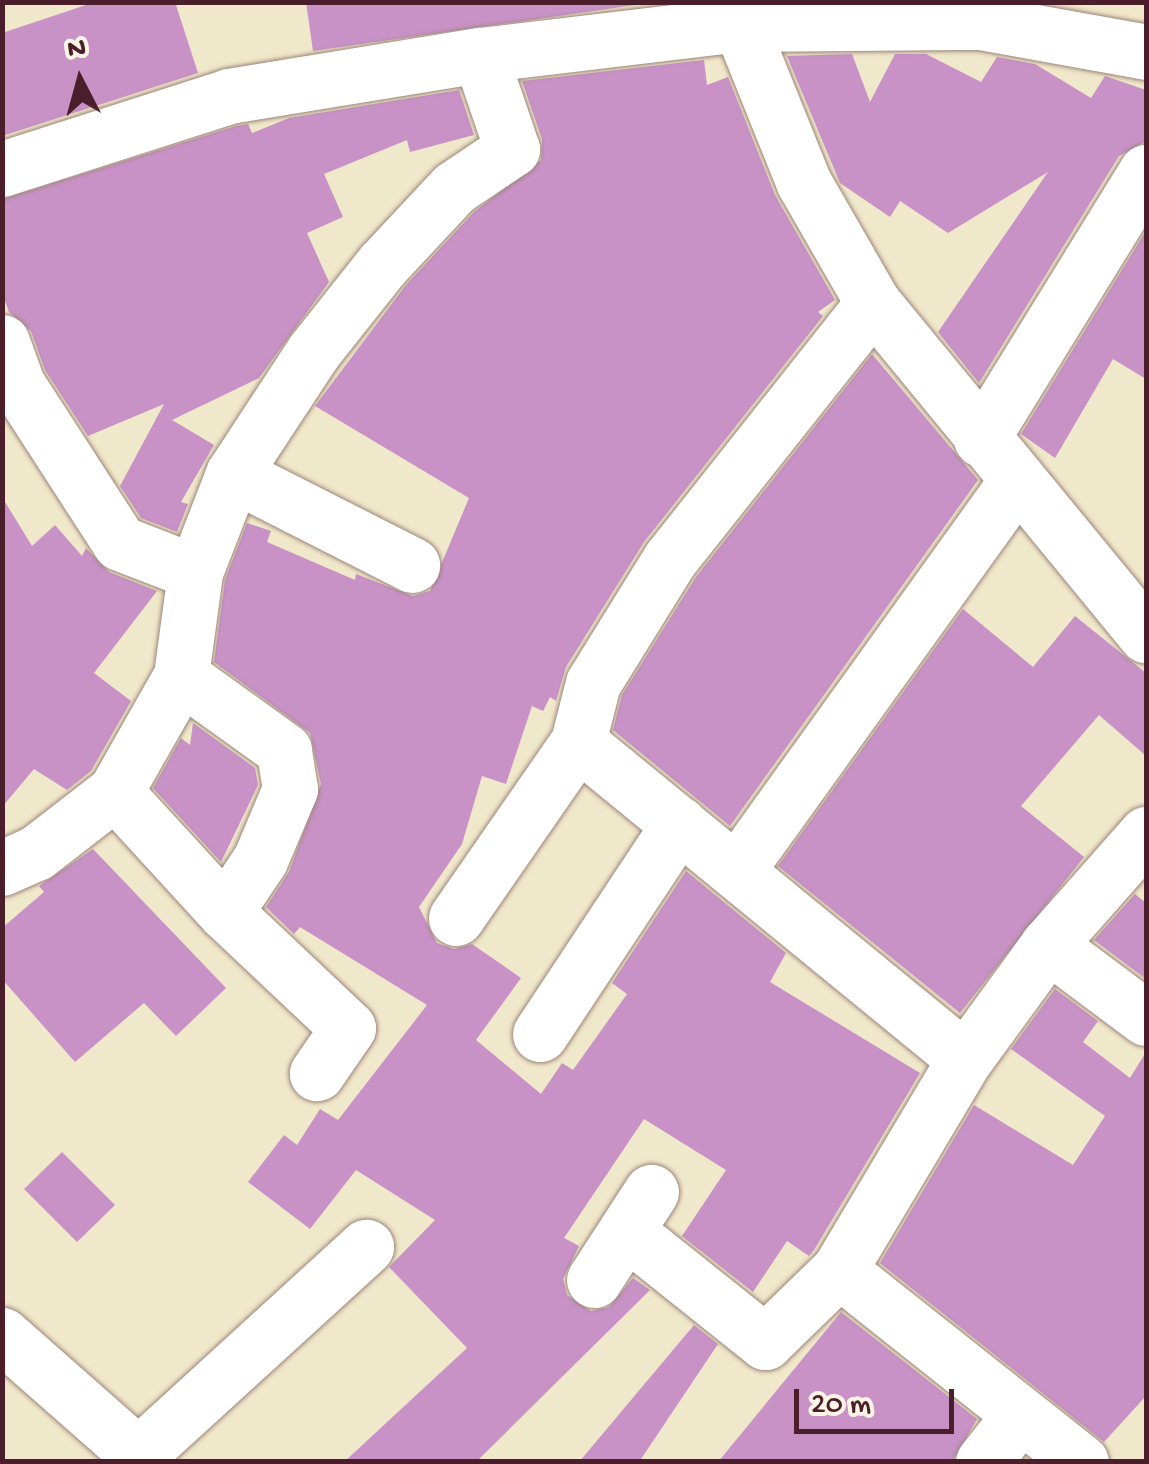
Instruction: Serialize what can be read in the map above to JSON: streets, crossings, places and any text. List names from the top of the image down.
{
  "scale_bar": "20 m",
  "north": "top"
}
